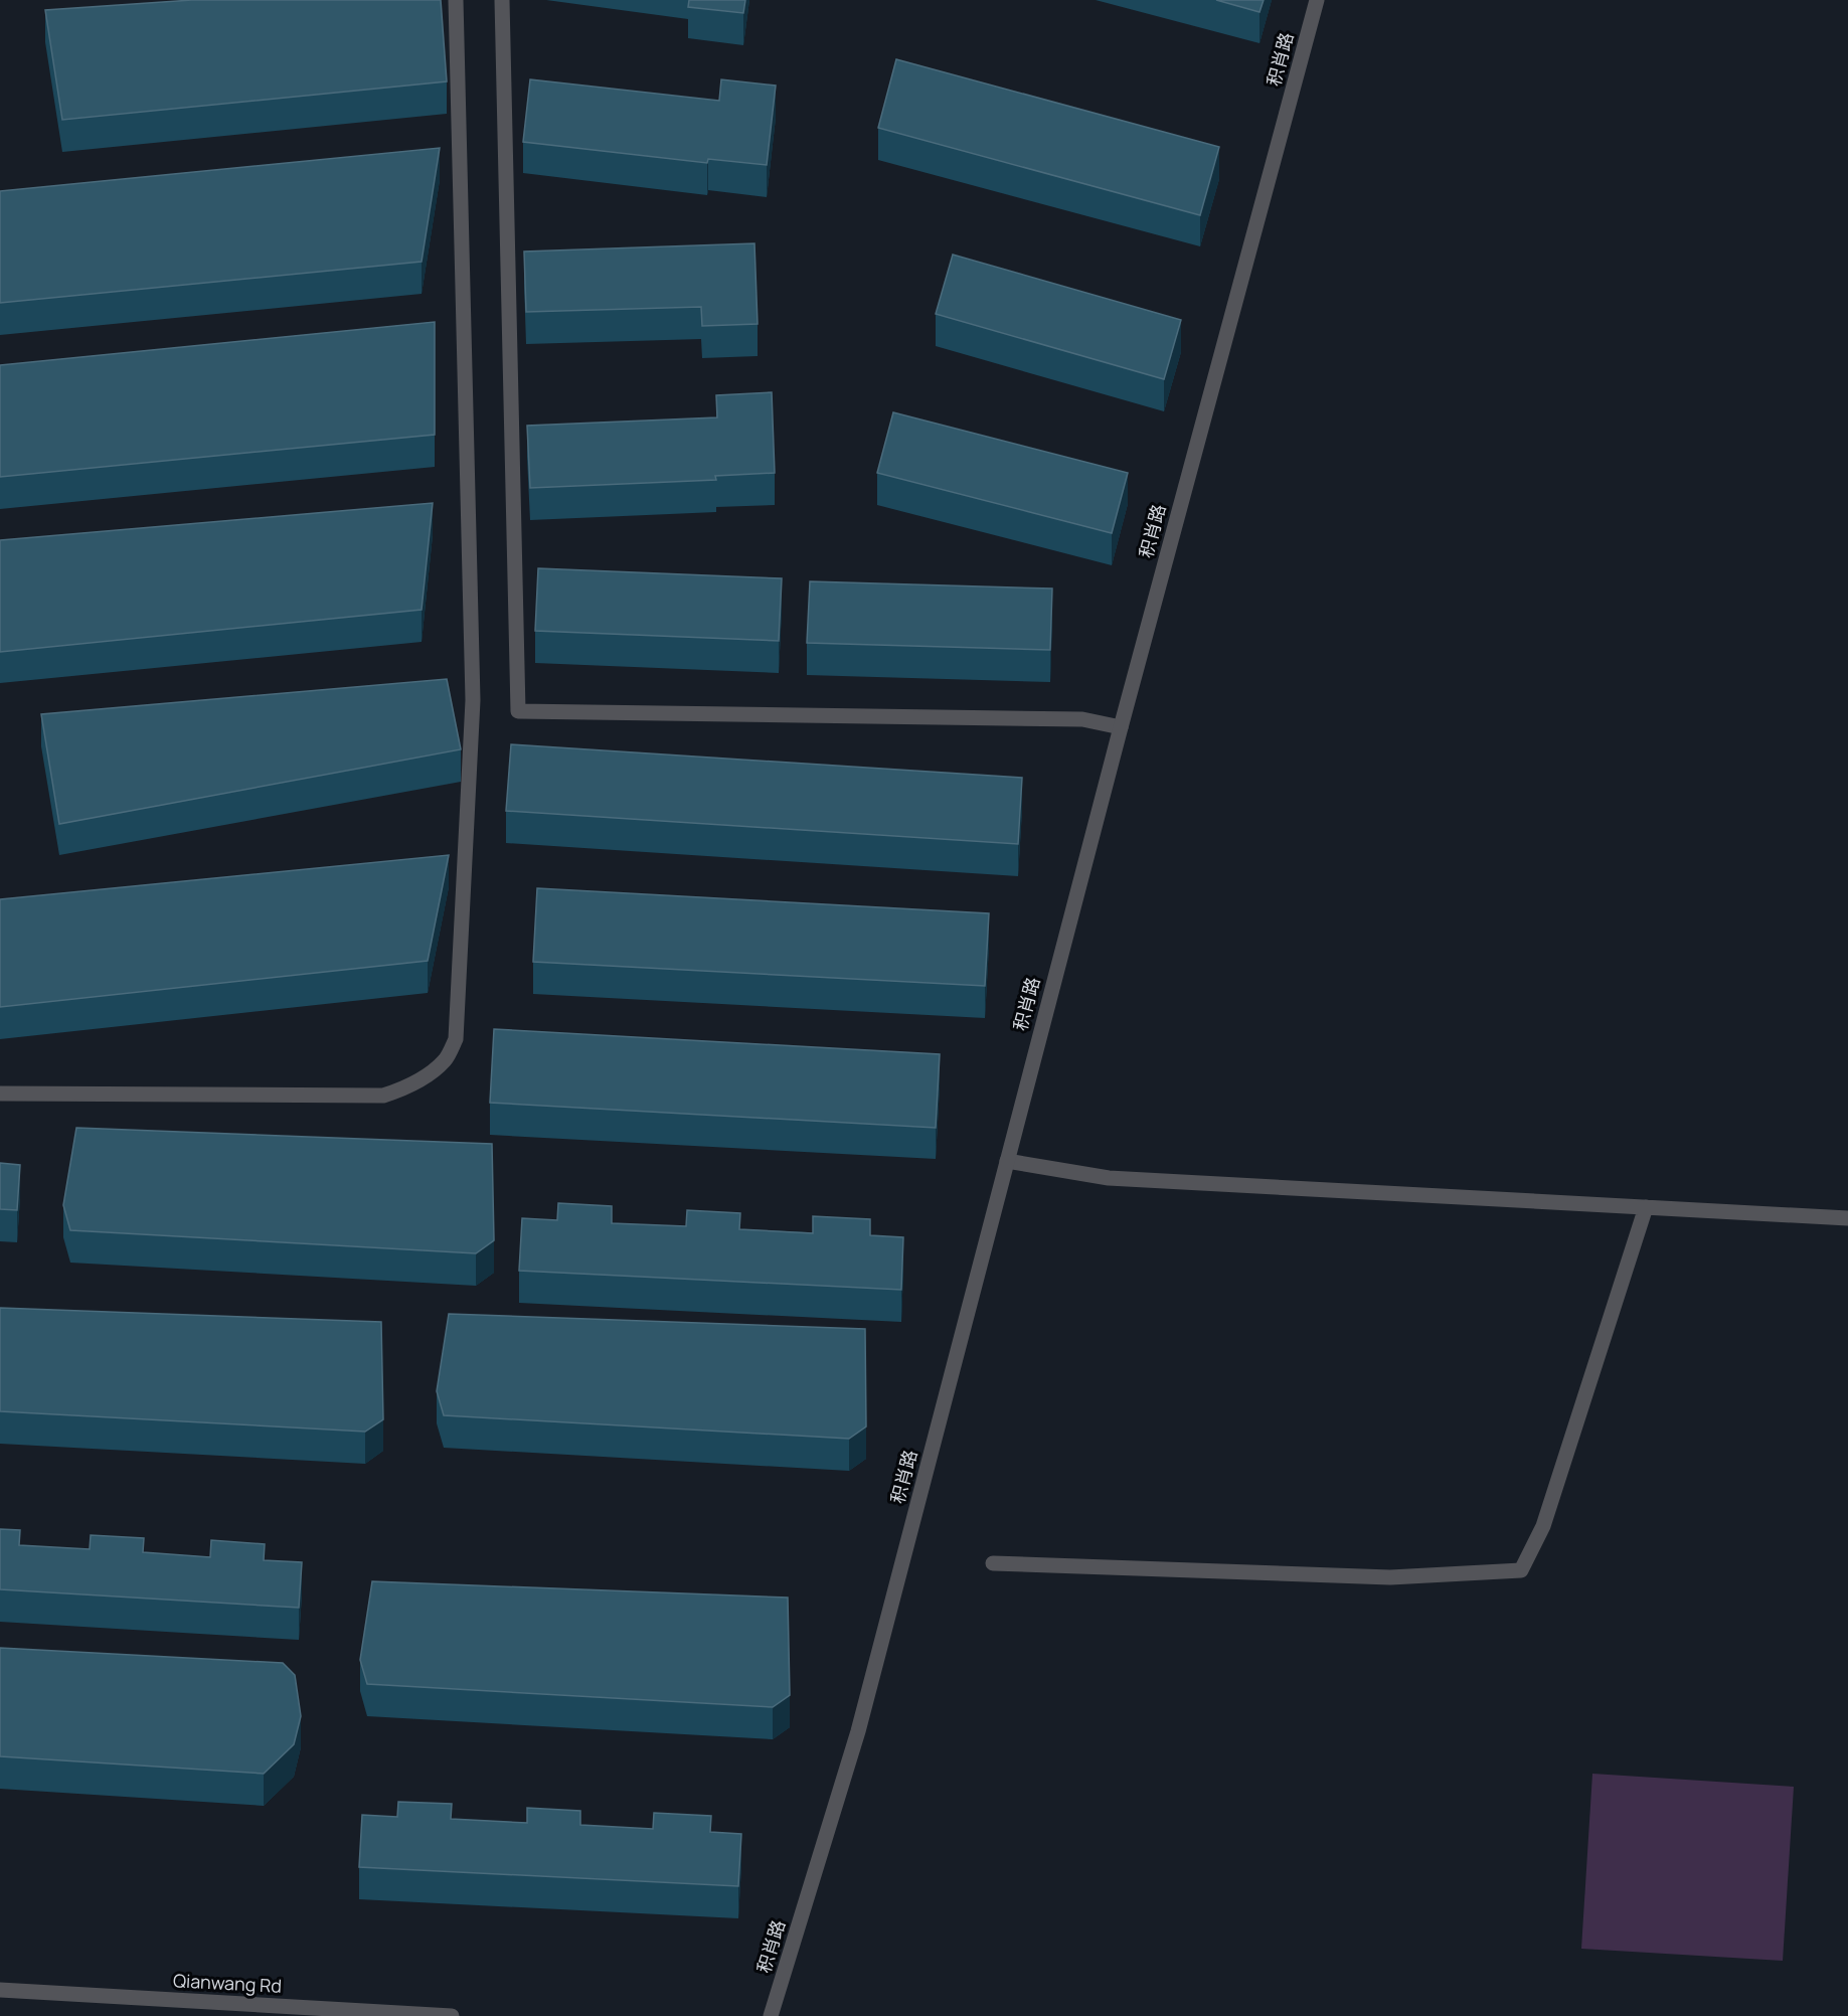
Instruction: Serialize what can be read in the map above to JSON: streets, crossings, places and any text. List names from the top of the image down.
{
  "streets": {
    "street": ["积肖路", "Qianwang Rd"]
  }
}
